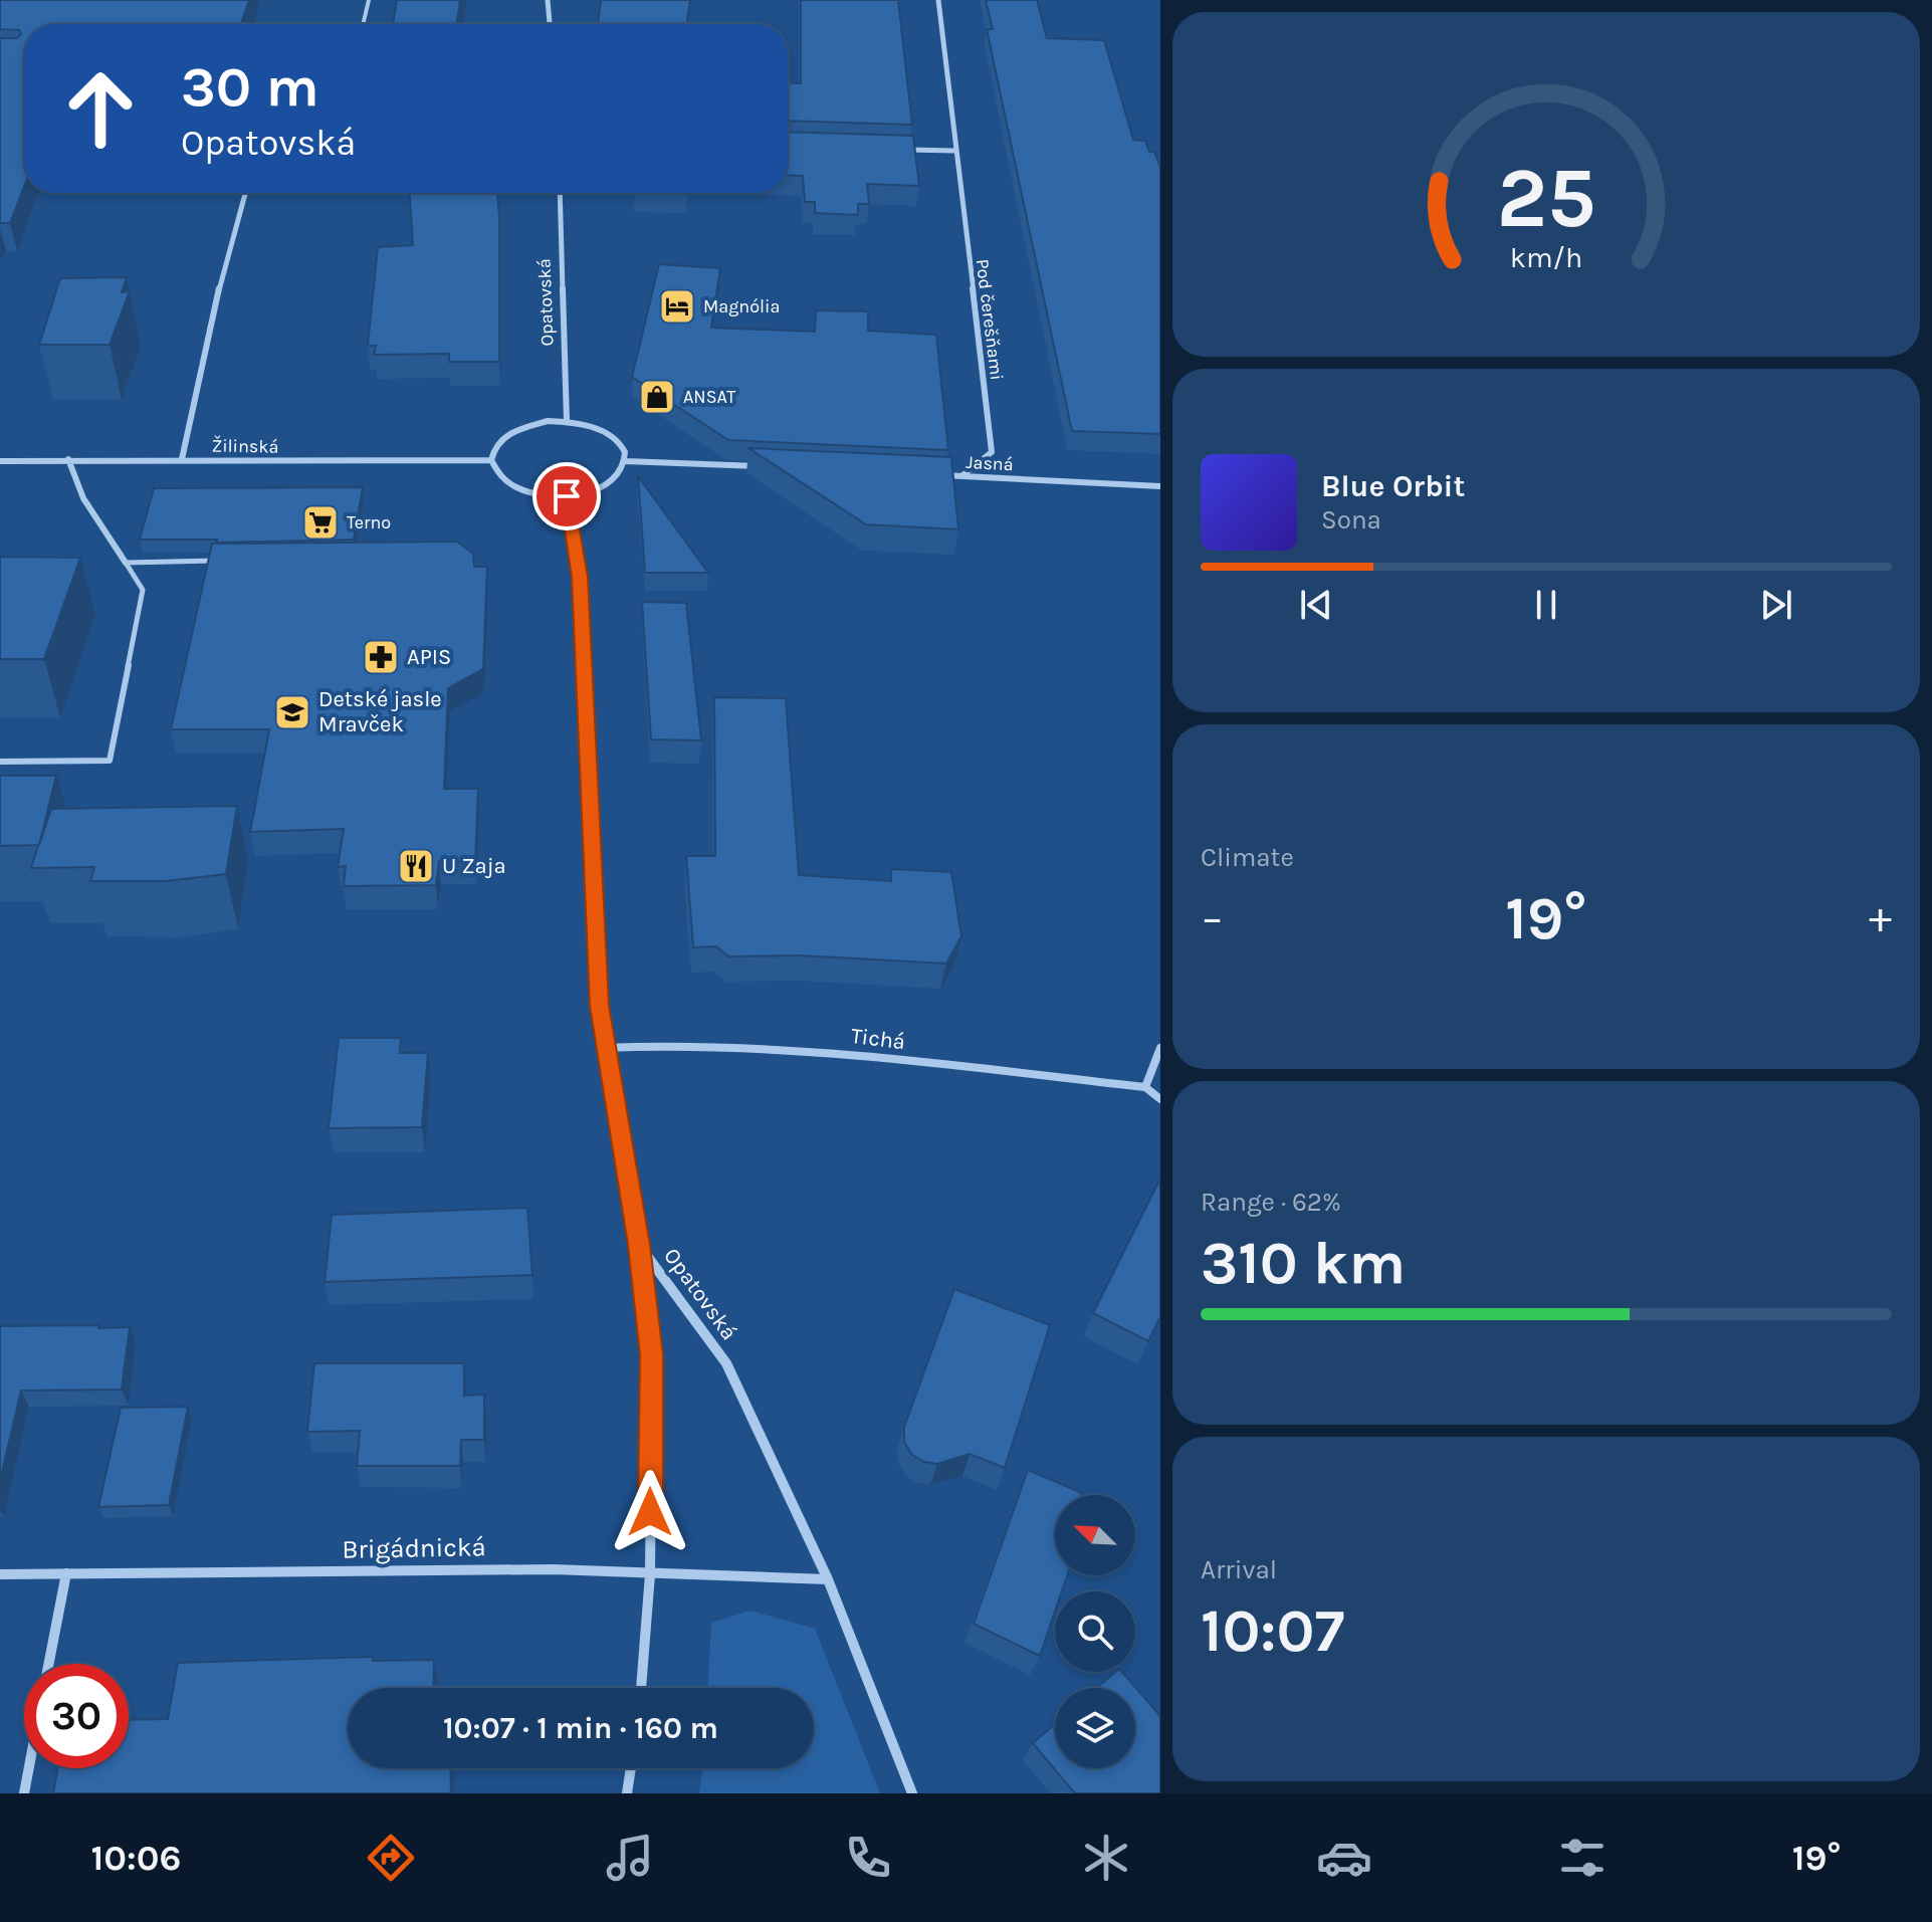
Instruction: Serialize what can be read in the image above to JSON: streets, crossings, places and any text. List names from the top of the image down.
{
  "streets": {
    "street": [
      "Opatovská",
      "Pod čerešňami",
      "Žilinská",
      "Jasná",
      "Tichá",
      "Brigádnická"
    ]
  },
  "crossings": [
    ["Opatovská", "Žilinská"],
    ["Opatovská", "Tichá"],
    ["Opatovská", "Brigádnická"],
    ["Pod čerešňami", "Jasná"]
  ],
  "places": {
    "hotel": ["Magnólia"],
    "shop": ["ANSAT"],
    "supermarket": ["Terno"],
    "pharmacy": ["APIS"],
    "school or university": ["Detské jasle Mravček"],
    "restaurant": ["U Zaja"]
  },
  "north": "top left",
  "page": {
    "turn": ["30 m", "Opatovská"],
    "song": ["Blue Orbit", "Sona"],
    "tile": [
      "Climate",
      ["Range · 62%", "310 km"],
      ["Arrival", "10:07"]
    ],
    "heat": ["−", "19°", "+"],
    "limit": "30",
    "trip": "10:07 · 1 min · 160 m",
    "tabs": ["10:06", "19°"],
    "gauge": ["25", "km/h"]
  }
}
